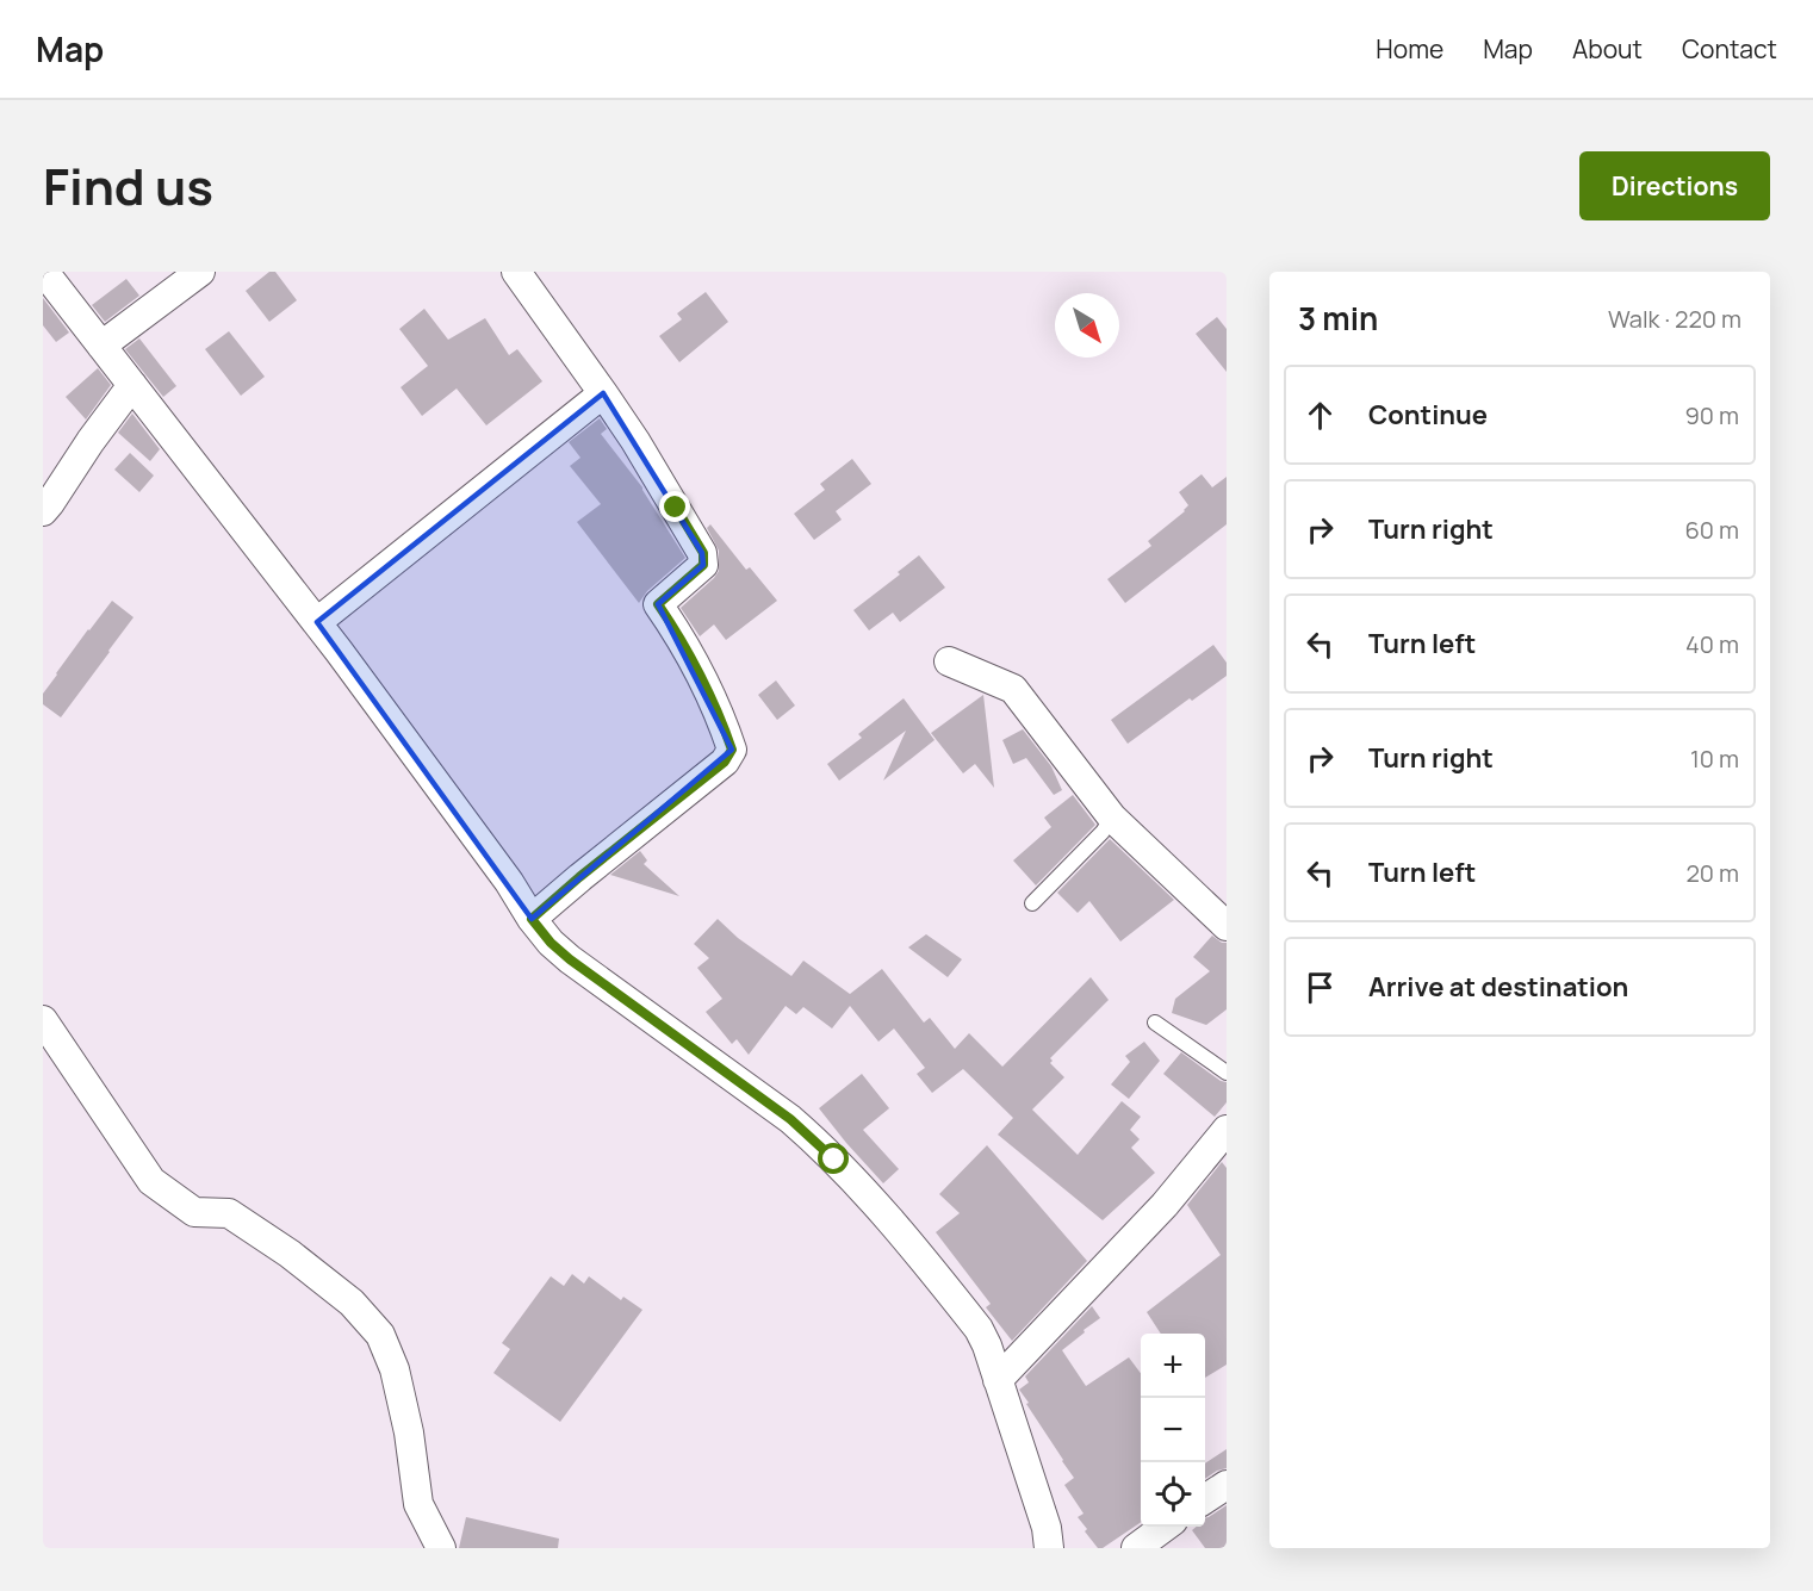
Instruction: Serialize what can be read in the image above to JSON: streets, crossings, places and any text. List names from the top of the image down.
{
  "north": "bottom right",
  "page": {
    "header": "Map",
    "nav": [
      "Home",
      "Map",
      "About",
      "Contact"
    ],
    "title": "Find us",
    "buttons": "Directions",
    "heading": ["3 min", "Walk · 220 m"],
    "list": [
      ["Continue", "90 m"],
      ["Turn right", "60 m"],
      ["Turn left", "40 m"],
      ["Turn right", "10 m"],
      ["Turn left", "20 m"],
      "Arrive at destination"
    ],
    "map_buttons": ["+", "−"]
  }
}
